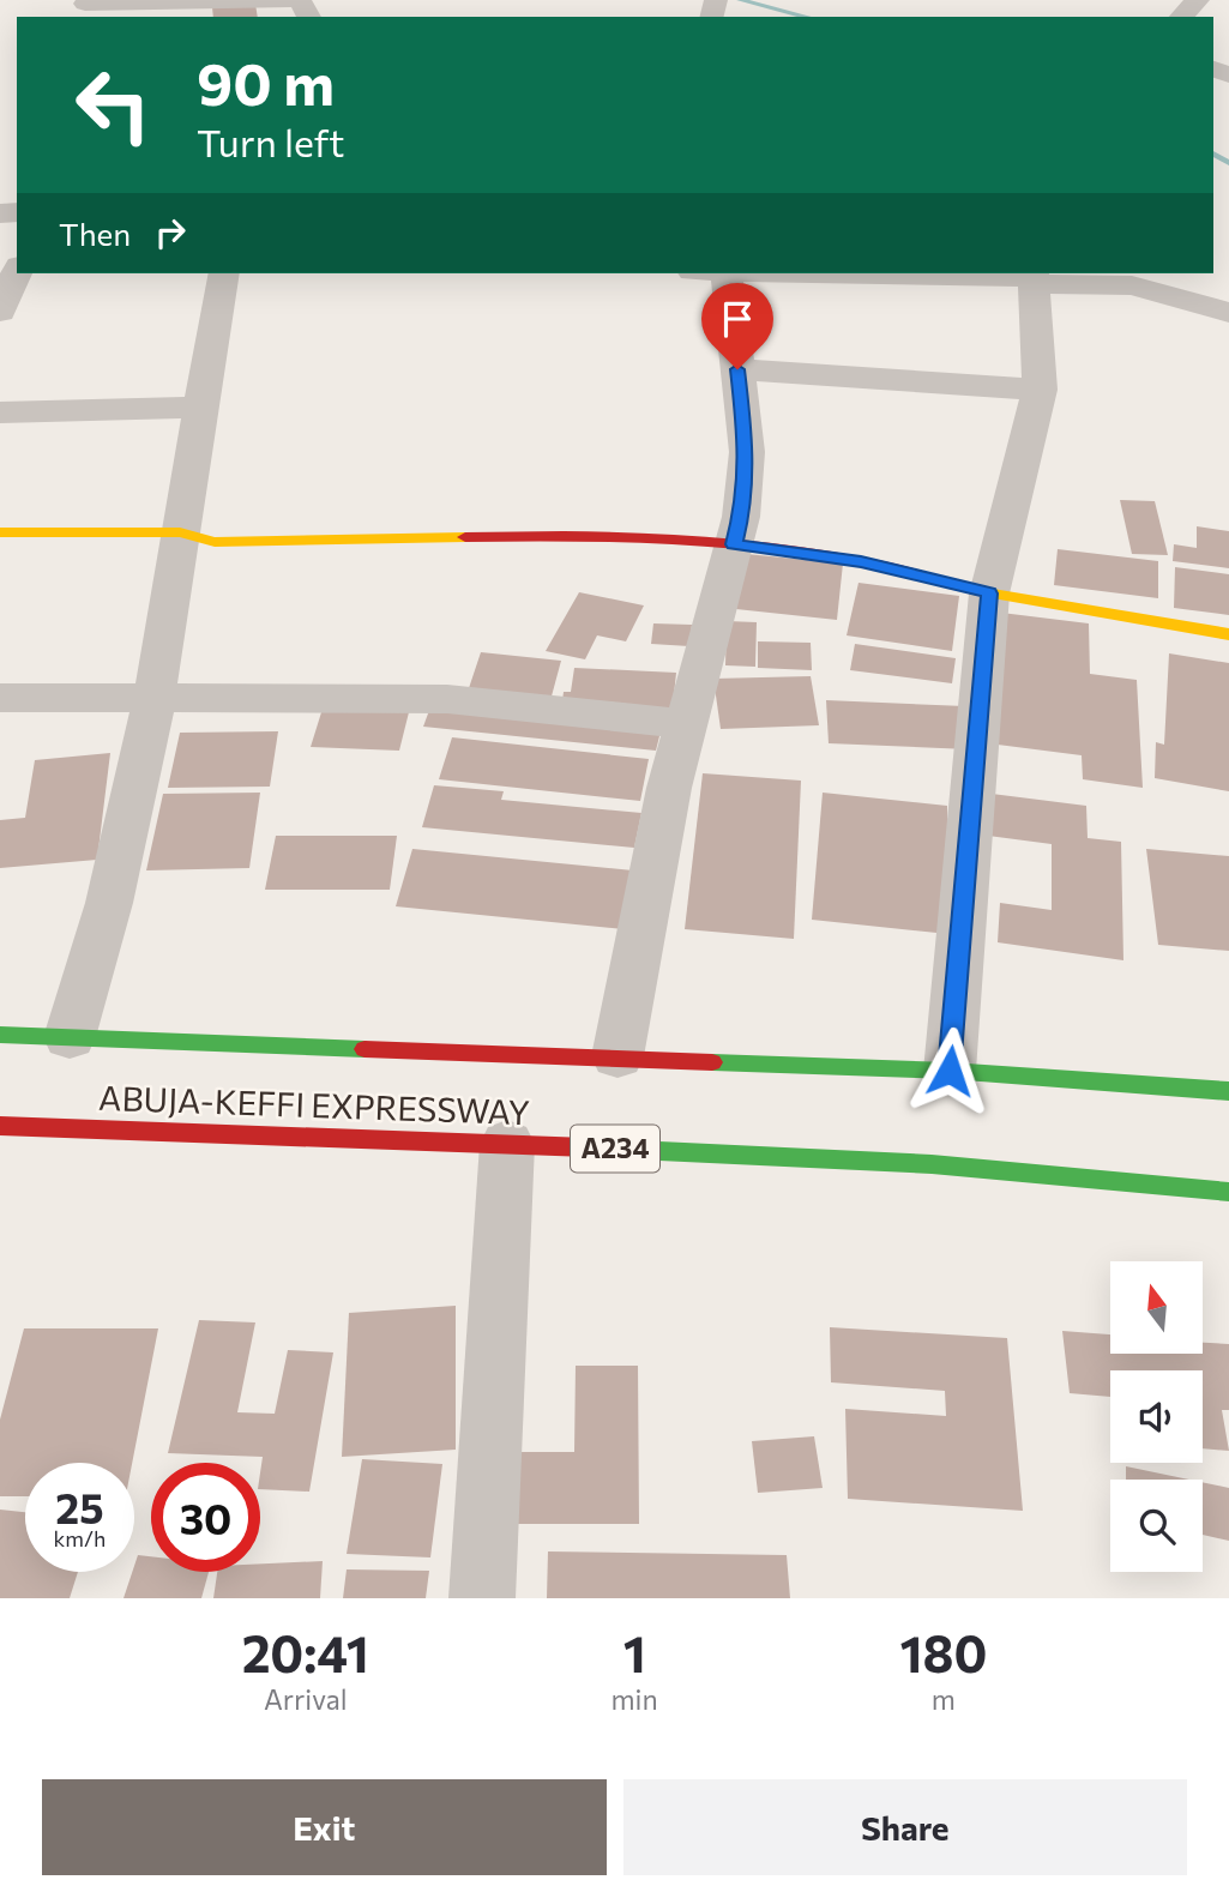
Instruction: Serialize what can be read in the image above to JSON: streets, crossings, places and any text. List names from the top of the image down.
{
  "streets": {
    "main road": ["ABUJA-KEFFI EXPRESSWAY", "A234"]
  },
  "north": "top",
  "page": {
    "turn": ["90 m", "Turn left"],
    "then": "Then",
    "speed": "25 km/h",
    "limit": "30",
    "eta": [
      "20:41",
      "Arrival",
      "1",
      "min",
      "180",
      "m"
    ],
    "buttons": ["Exit", "Share"]
  }
}
